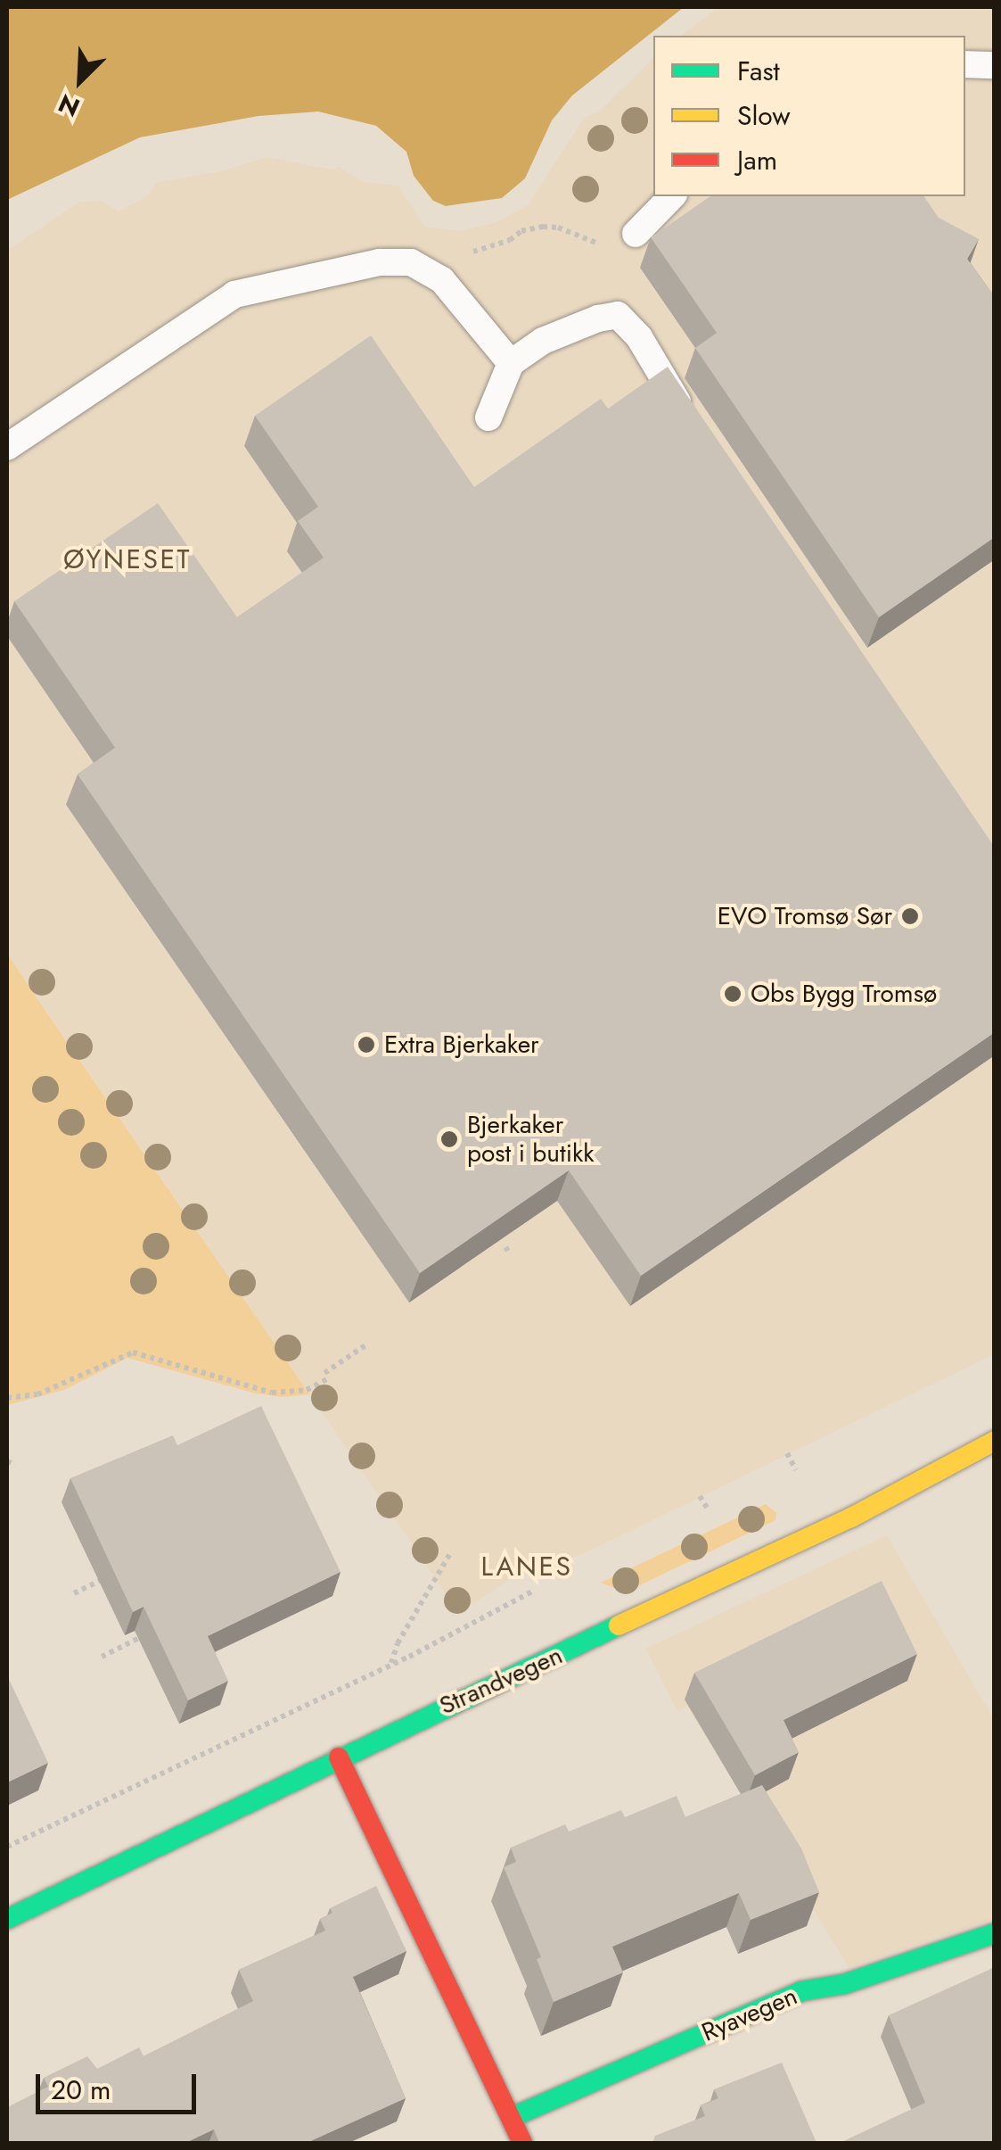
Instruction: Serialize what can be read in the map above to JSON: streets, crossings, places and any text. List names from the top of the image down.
{
  "streets": {
    "street": ["Strandvegen", "Ryavegen"]
  },
  "districts": ["ØYNESET", "LANES"],
  "places": [
    "EVO Tromsø Sør",
    "Obs Bygg Tromsø",
    "Extra Bjerkaker",
    "Bjerkaker post i butikk"
  ],
  "legend": ["Fast", "Slow", "Jam"],
  "scale_bar": "20 m",
  "north": "bottom left"
}
